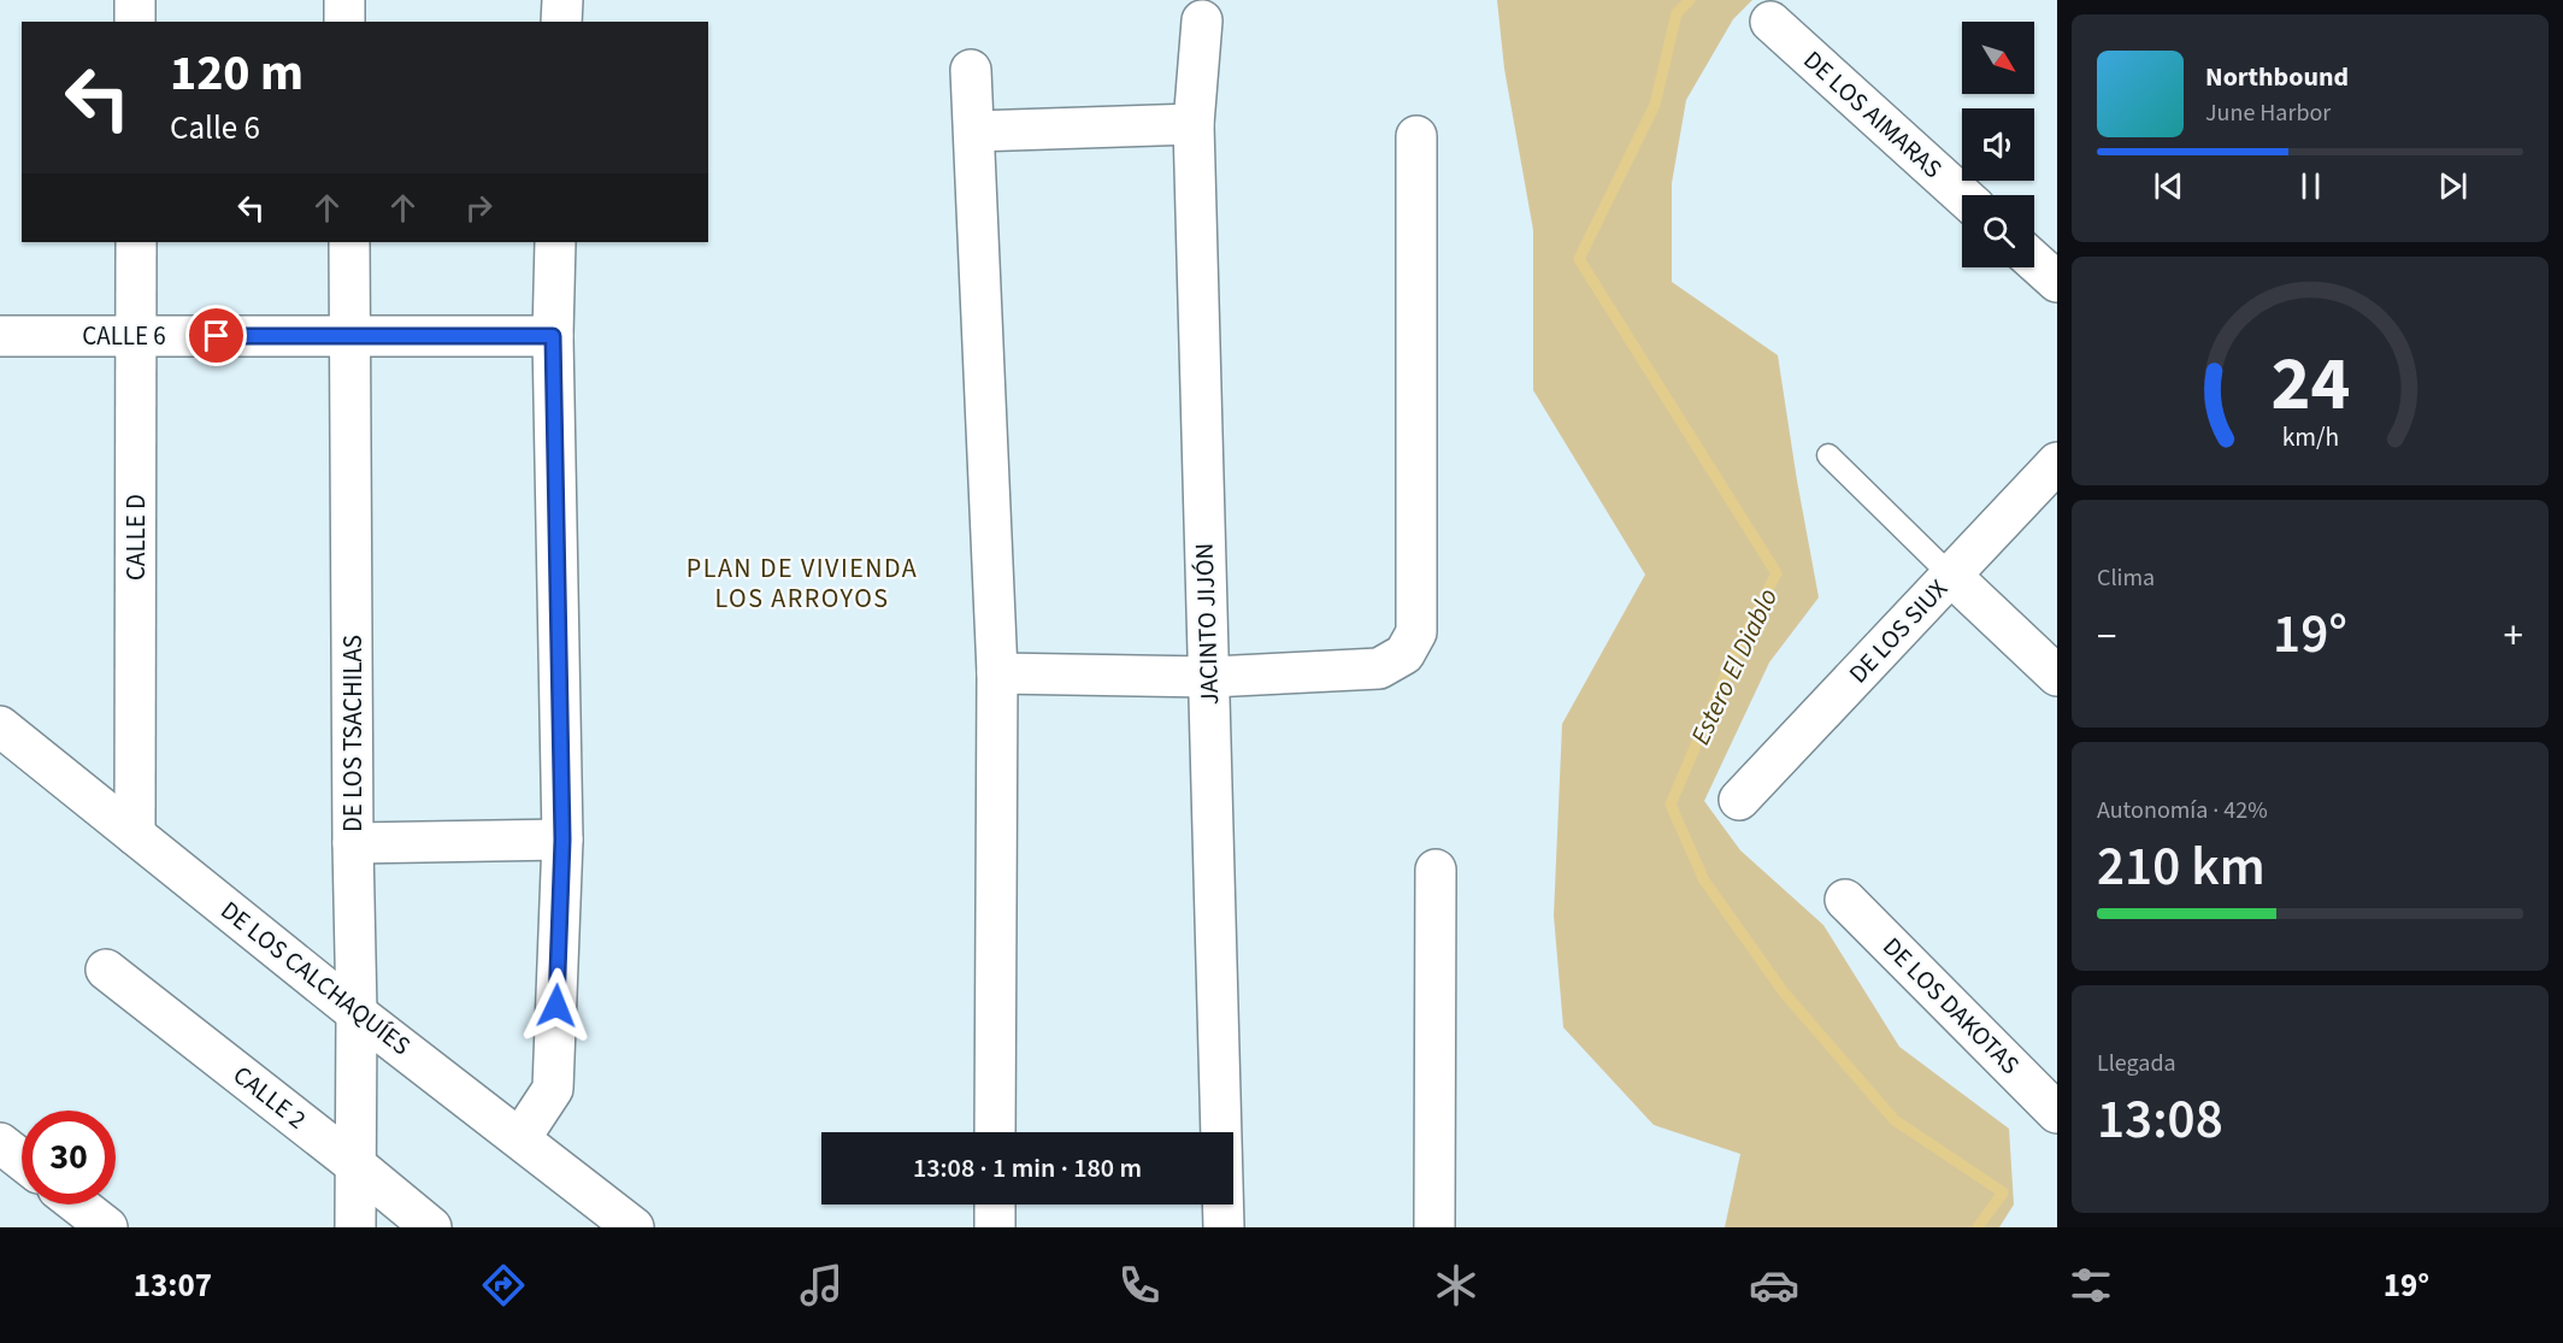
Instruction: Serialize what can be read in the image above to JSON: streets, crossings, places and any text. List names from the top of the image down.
{
  "streets": {
    "street": [
      "DE LOS AIMARAS",
      "CALLE 6",
      "CALLE D",
      "JACINTO JIJÓN",
      "DE LOS SIUX",
      "DE LOS TSACHILAS",
      "DE LOS CALCHAQUÍES",
      "DE LOS DAKOTAS",
      "CALLE 2"
    ]
  },
  "crossings": [
    ["CALLE 6", "CALLE D"],
    ["CALLE 6", "DE LOS TSACHILAS"],
    ["CALLE D", "DE LOS CALCHAQUÍES"],
    ["DE LOS TSACHILAS", "DE LOS CALCHAQUÍES"],
    ["DE LOS TSACHILAS", "CALLE 2"]
  ],
  "districts": ["PLAN DE VIVIENDA LOS ARROYOS"],
  "water": ["Estero El Diablo"],
  "north": "bottom right",
  "page": {
    "turn": ["120 m", "Calle 6"],
    "song": ["Northbound", "June Harbor"],
    "tile": [
      "Clima",
      ["Autonomía · 42%", "210 km"],
      ["Llegada", "13:08"]
    ],
    "heat": ["−", "19°", "+"],
    "limit": "30",
    "trip": "13:08 · 1 min · 180 m",
    "tabs": ["13:07", "19°"],
    "gauge": ["24", "km/h"]
  }
}
